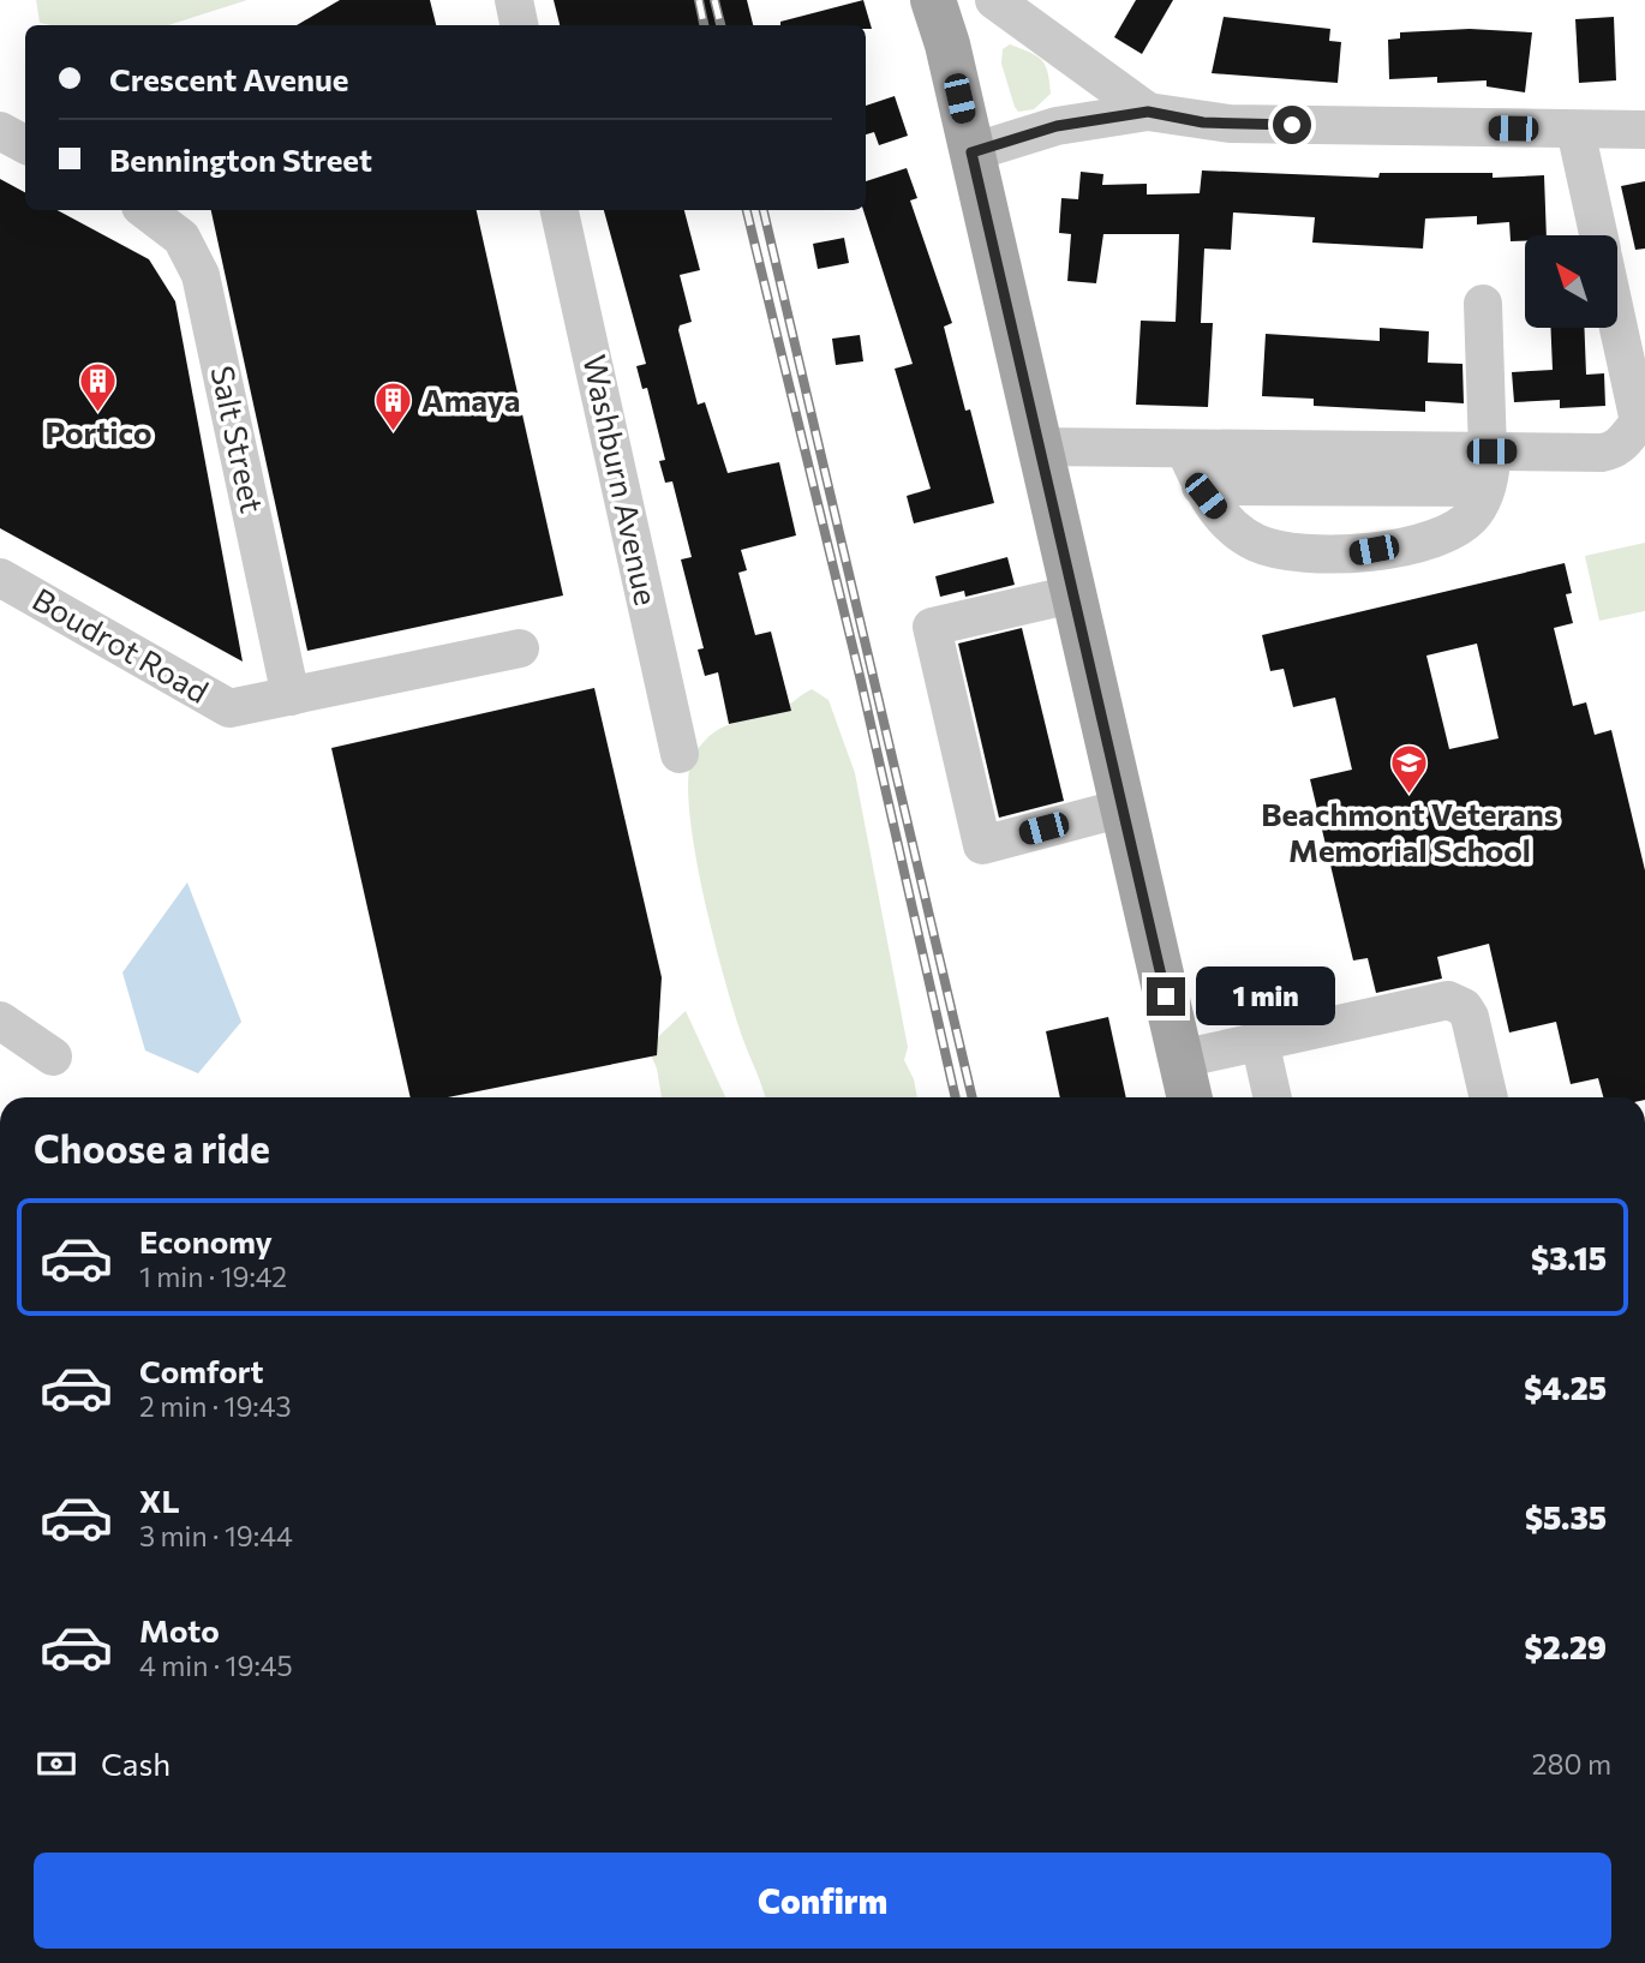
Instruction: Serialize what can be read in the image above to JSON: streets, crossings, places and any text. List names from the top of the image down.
{
  "streets": {
    "street": ["Salt Street", "Washburn Avenue", "Boudrot Road"]
  },
  "crossings": [
    ["Salt Street", "Boudrot Road"]
  ],
  "places": {
    "building": ["Portico", "Amaya"],
    "school or university": ["Beachmont Veterans Memorial School"]
  },
  "north": "top left",
  "page": {
    "banner": ["Crescent Avenue", "Bennington Street"],
    "bubble": "1 min",
    "heading": "Choose a ride",
    "list": [
      {
        "name": "Economy",
        "note": "1 min · 19:42",
        "value": "$3.15"
      },
      {
        "name": "Comfort",
        "note": "2 min · 19:43",
        "value": "$4.25"
      },
      {
        "name": "XL",
        "note": "3 min · 19:44",
        "value": "$5.35"
      },
      {
        "name": "Moto",
        "note": "4 min · 19:45",
        "value": "$2.29"
      }
    ],
    "pay": ["Cash", "280 m"],
    "buttons": "Confirm"
  }
}
